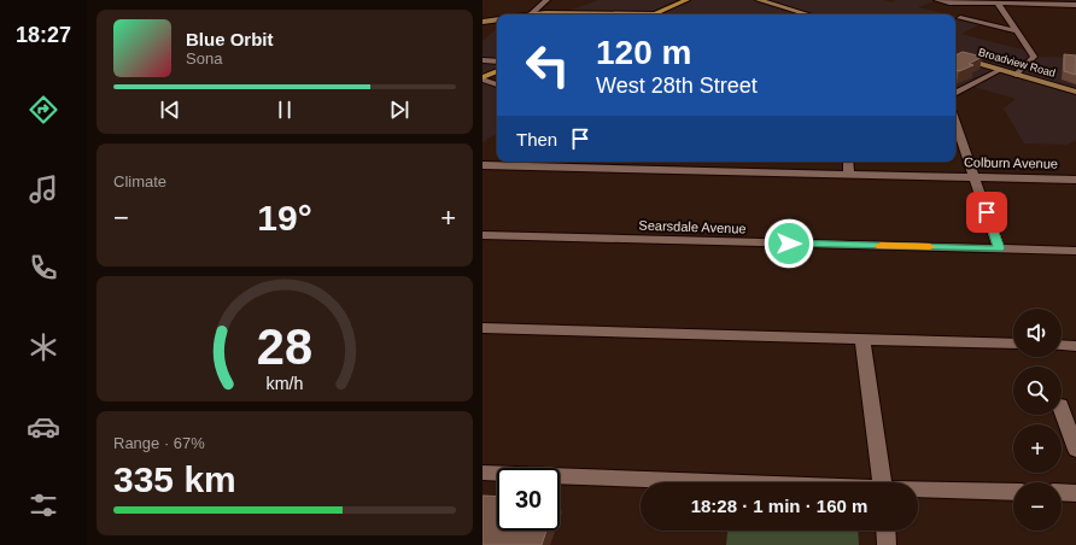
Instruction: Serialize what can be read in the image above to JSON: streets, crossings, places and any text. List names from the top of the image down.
{
  "streets": {
    "main road": ["Broadview Road"],
    "street": ["Colburn Avenue", "Searsdale Avenue"]
  },
  "page": {
    "tabs": "18:27",
    "turn": ["120 m", "West 28th Street"],
    "song": ["Blue Orbit", "Sona"],
    "then": "Then",
    "tile": [
      "Climate",
      ["Range · 67%", "335 km"]
    ],
    "heat": ["−", "19°", "+"],
    "map_buttons": ["+", "−"],
    "limit": "30",
    "trip": "18:28 · 1 min · 160 m",
    "gauge": ["28", "km/h"]
  }
}
